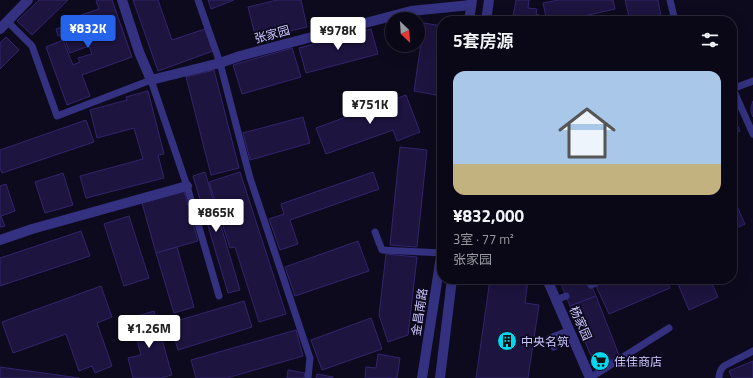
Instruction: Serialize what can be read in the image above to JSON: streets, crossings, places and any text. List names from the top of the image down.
{
  "streets": {
    "street": ["张家园", "金昌南路", "杨家园"]
  },
  "places": {
    "building": ["中央名筑"],
    "supermarket": ["佳佳商店"]
  },
  "north": "bottom right",
  "page": {
    "price": [
      "¥832K",
      "¥978K",
      "¥751K",
      "¥865K",
      "¥1.26M"
    ],
    "heading": "5套房源",
    "list": [
      {
        "name": "¥832,000",
        "note": "3室 · 77 m² · 张家园"
      }
    ]
  }
}
